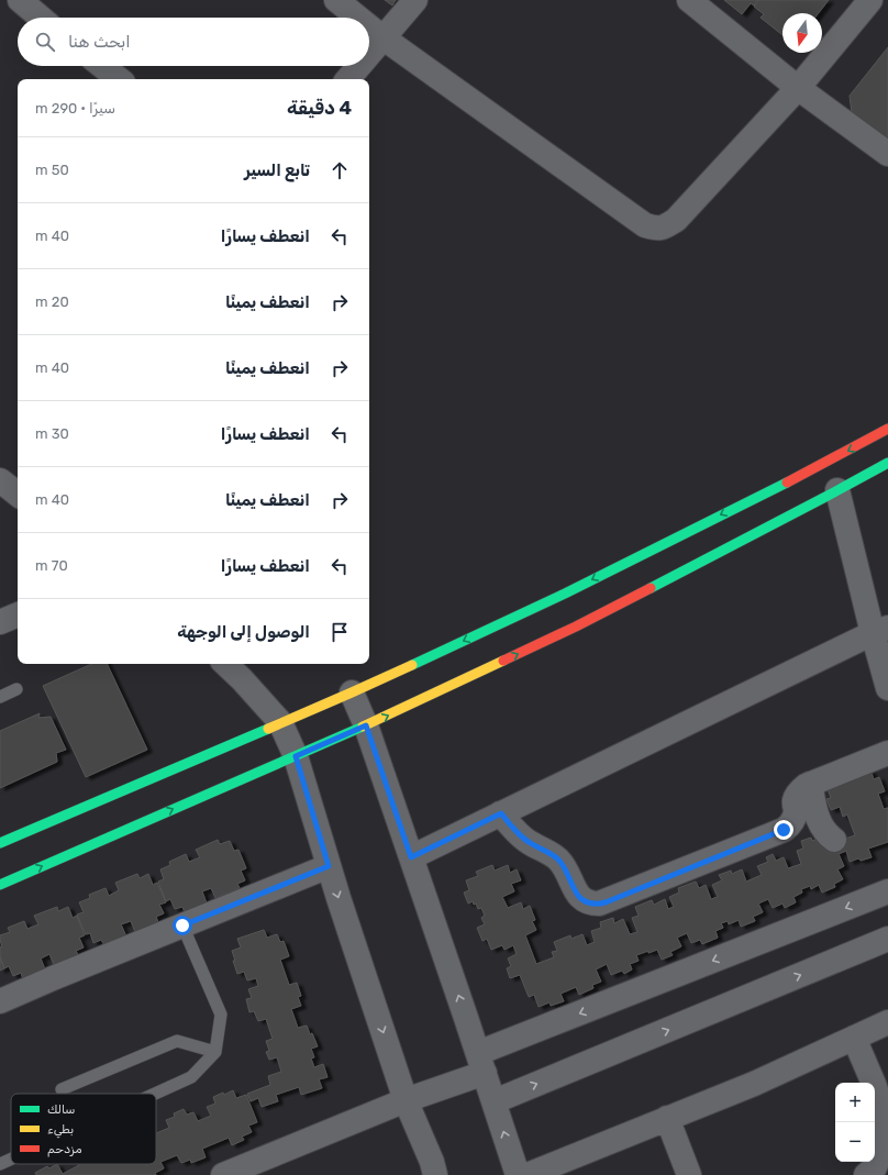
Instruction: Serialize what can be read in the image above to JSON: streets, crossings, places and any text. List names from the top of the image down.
{
  "legend": ["سالك", "بطيء", "مزدحم"],
  "north": "bottom",
  "page": {
    "search": "ابحث هنا",
    "heading": ["4 دقيقة", "سيرًا · 290 m"],
    "list": [
      ["تابع السير", "50 m"],
      ["انعطف يسارًا", "40 m"],
      ["انعطف يمينًا", "20 m"],
      ["انعطف يمينًا", "40 m"],
      ["انعطف يسارًا", "30 m"],
      ["انعطف يمينًا", "40 m"],
      ["انعطف يسارًا", "70 m"],
      "الوصول إلى الوجهة"
    ],
    "map_buttons": ["+", "−"]
  }
}
